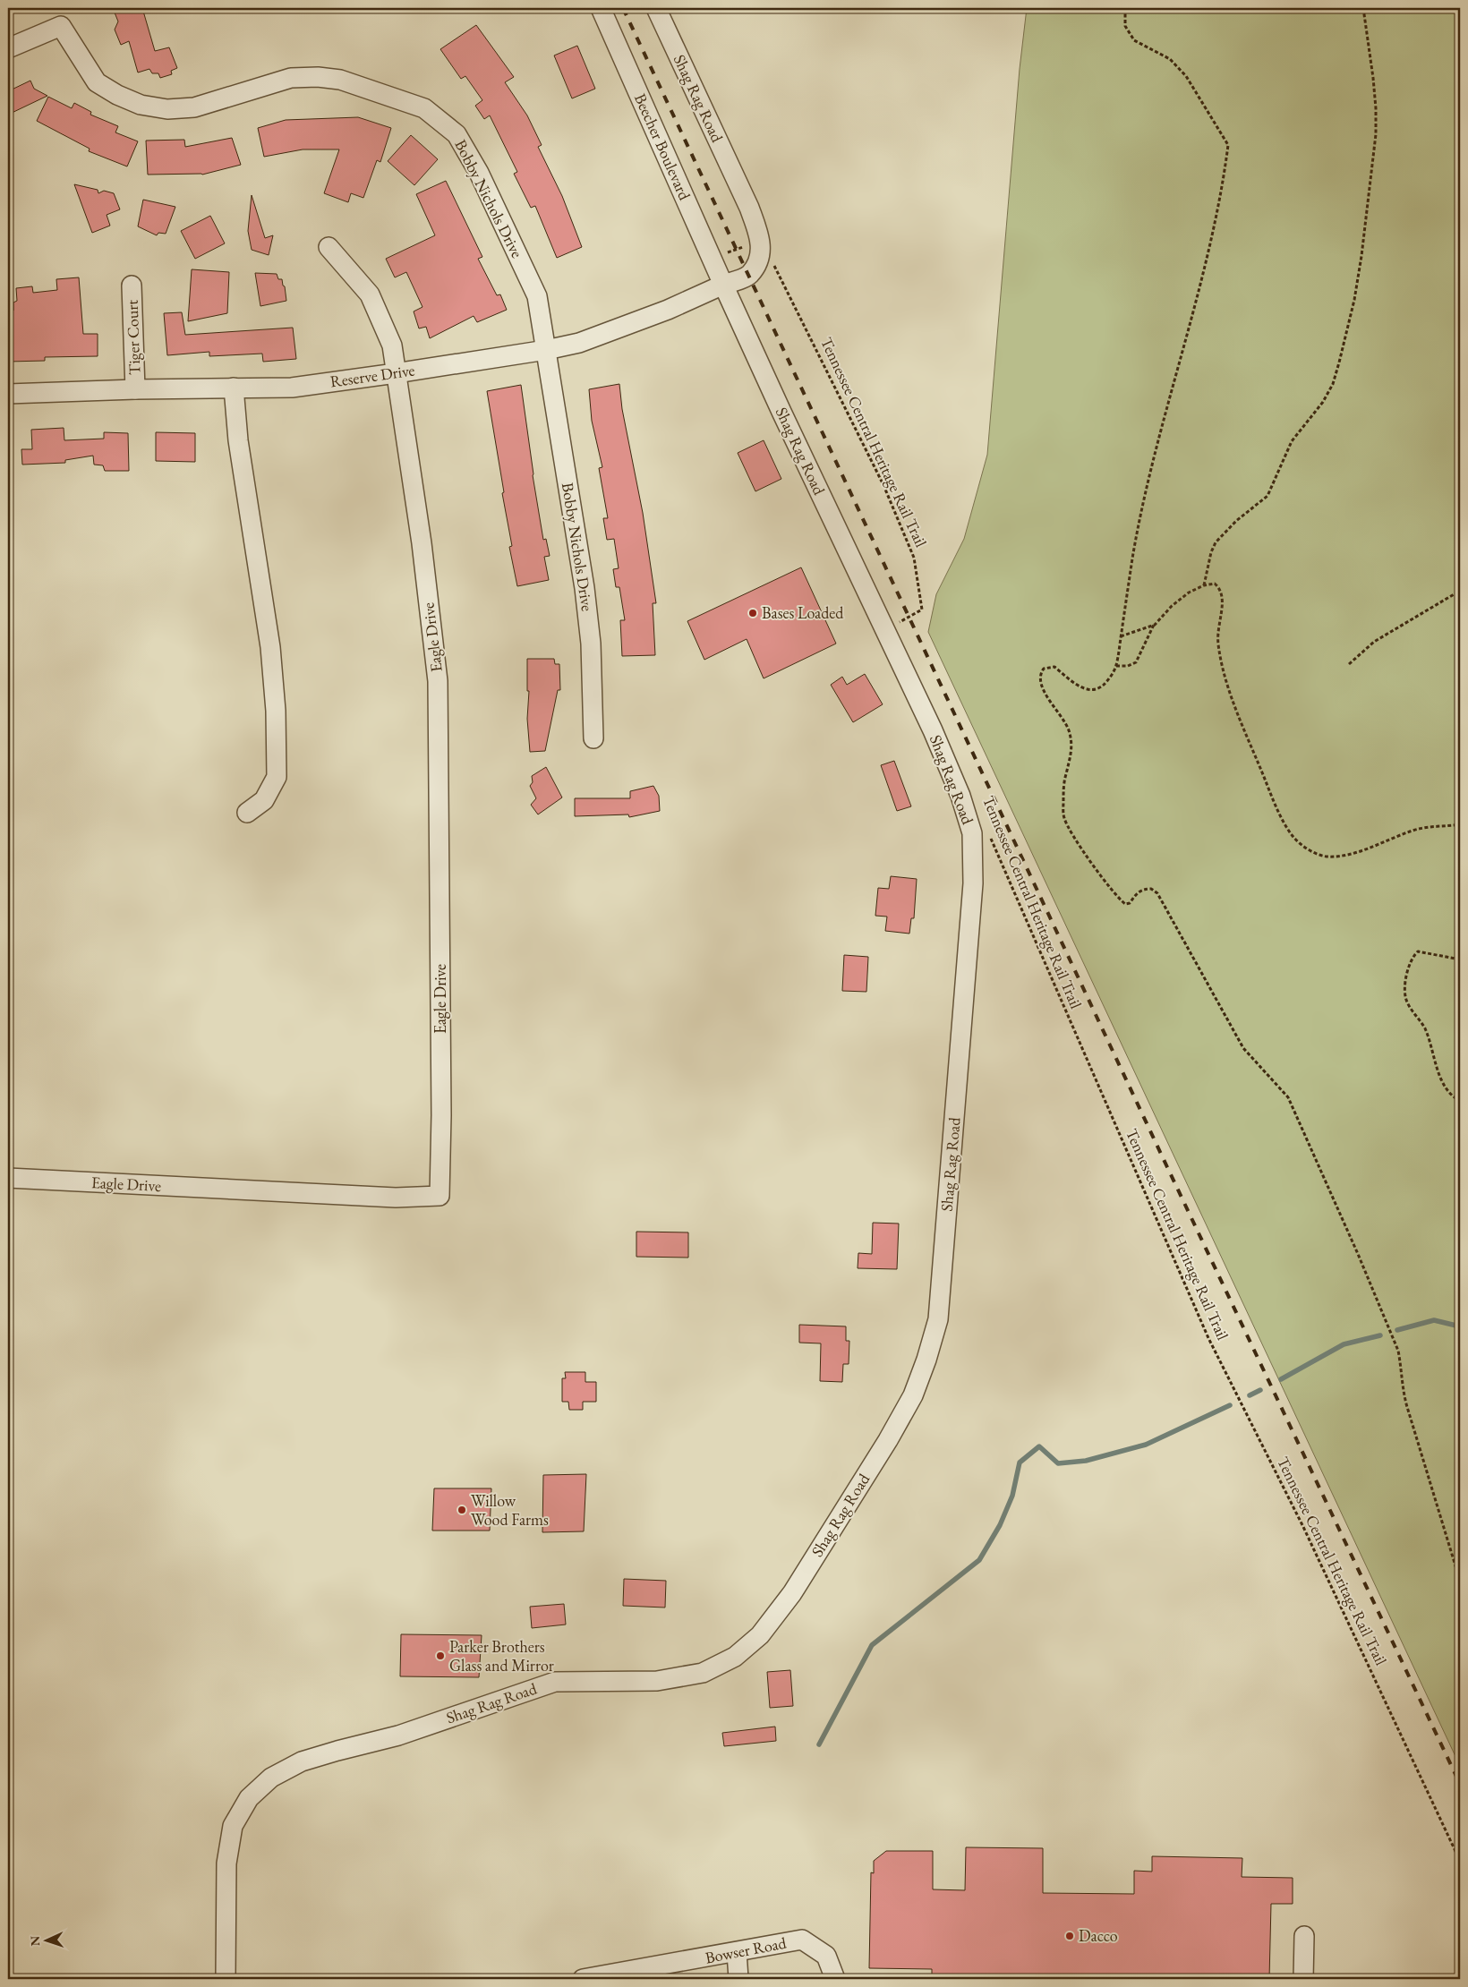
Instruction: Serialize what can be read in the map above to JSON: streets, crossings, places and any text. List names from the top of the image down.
{
  "streets": {
    "street": [
      "Shag Rag Road",
      "Beecher Boulevard",
      "Bobby Nichols Drive",
      "Tiger Court",
      "Reserve Drive",
      "Eagle Drive",
      "Bowser Road"
    ],
    "path": ["Tennessee Central Heritage Rail Trail"]
  },
  "crossings": [
    ["Shag Rag Road", "Beecher Boulevard"],
    ["Shag Rag Road", "Reserve Drive"],
    ["Shag Rag Road", "Tennessee Central Heritage Rail Trail"],
    ["Beecher Boulevard", "Reserve Drive"],
    ["Bobby Nichols Drive", "Reserve Drive"],
    ["Tiger Court", "Reserve Drive"],
    ["Reserve Drive", "Eagle Drive"]
  ],
  "places": [
    "Bases Loaded",
    "Willow Wood Farms",
    "Parker Brothers Glass and Mirror",
    "Dacco"
  ],
  "north": "left"
}
